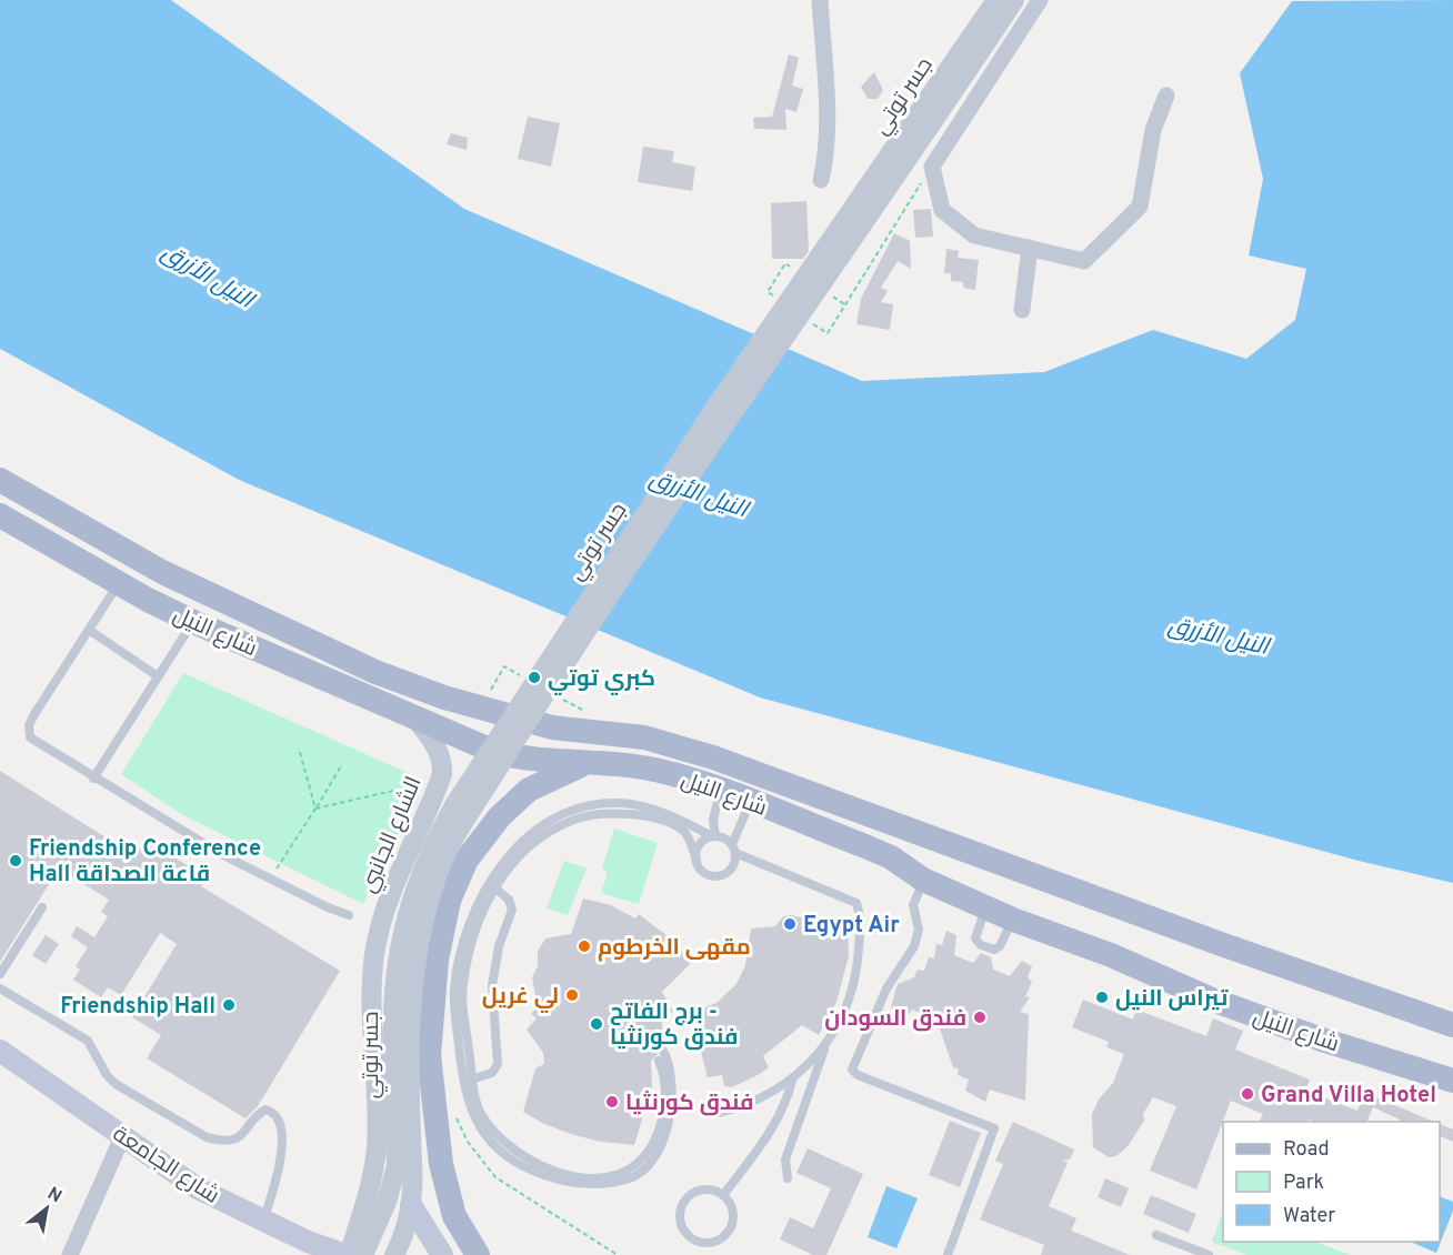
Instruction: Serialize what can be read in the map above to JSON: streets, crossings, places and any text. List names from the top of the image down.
{
  "streets": {
    "main road": ["شارع النيل", "شارع الجامعة"],
    "street": ["جسر توتي", "الشارع الجانبي"]
  },
  "crossings": [
    ["شارع النيل", "الشارع الجانبي"],
    ["الشارع الجانبي", "شارع الجامعة"]
  ],
  "water": ["النيل الأزرق"],
  "places": [
    "كبري توتي",
    "Friendship Conference Hall قاعة الصداقة",
    "Egypt Air",
    "مقهى الخرطوم",
    "لي غريل",
    "تيراس النيل",
    "Friendship Hall",
    "فندق السودان",
    "برج الفاتح - فندق كورنثيا",
    "Grand Villa Hotel",
    "فندق كورنثيا"
  ],
  "legend": ["Road", "Park", "Water"],
  "north": "top right"
}
